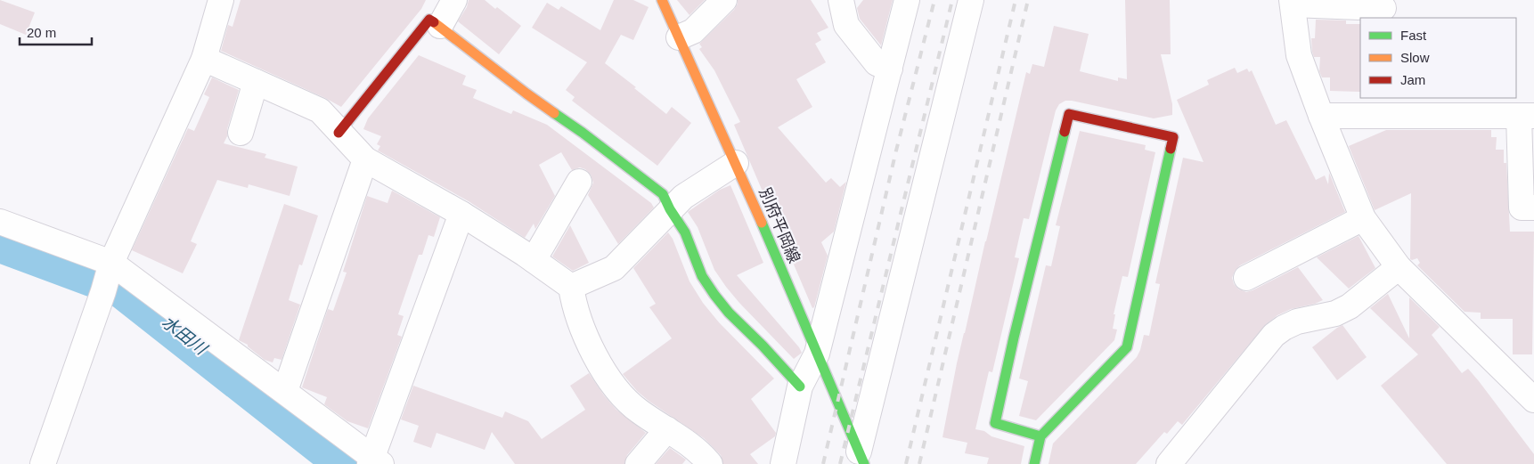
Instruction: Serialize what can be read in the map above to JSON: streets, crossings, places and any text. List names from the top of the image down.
{
  "streets": {
    "street": ["別府平岡線"]
  },
  "water": ["水田川"],
  "legend": ["Fast", "Slow", "Jam"],
  "scale_bar": "20 m"
}
